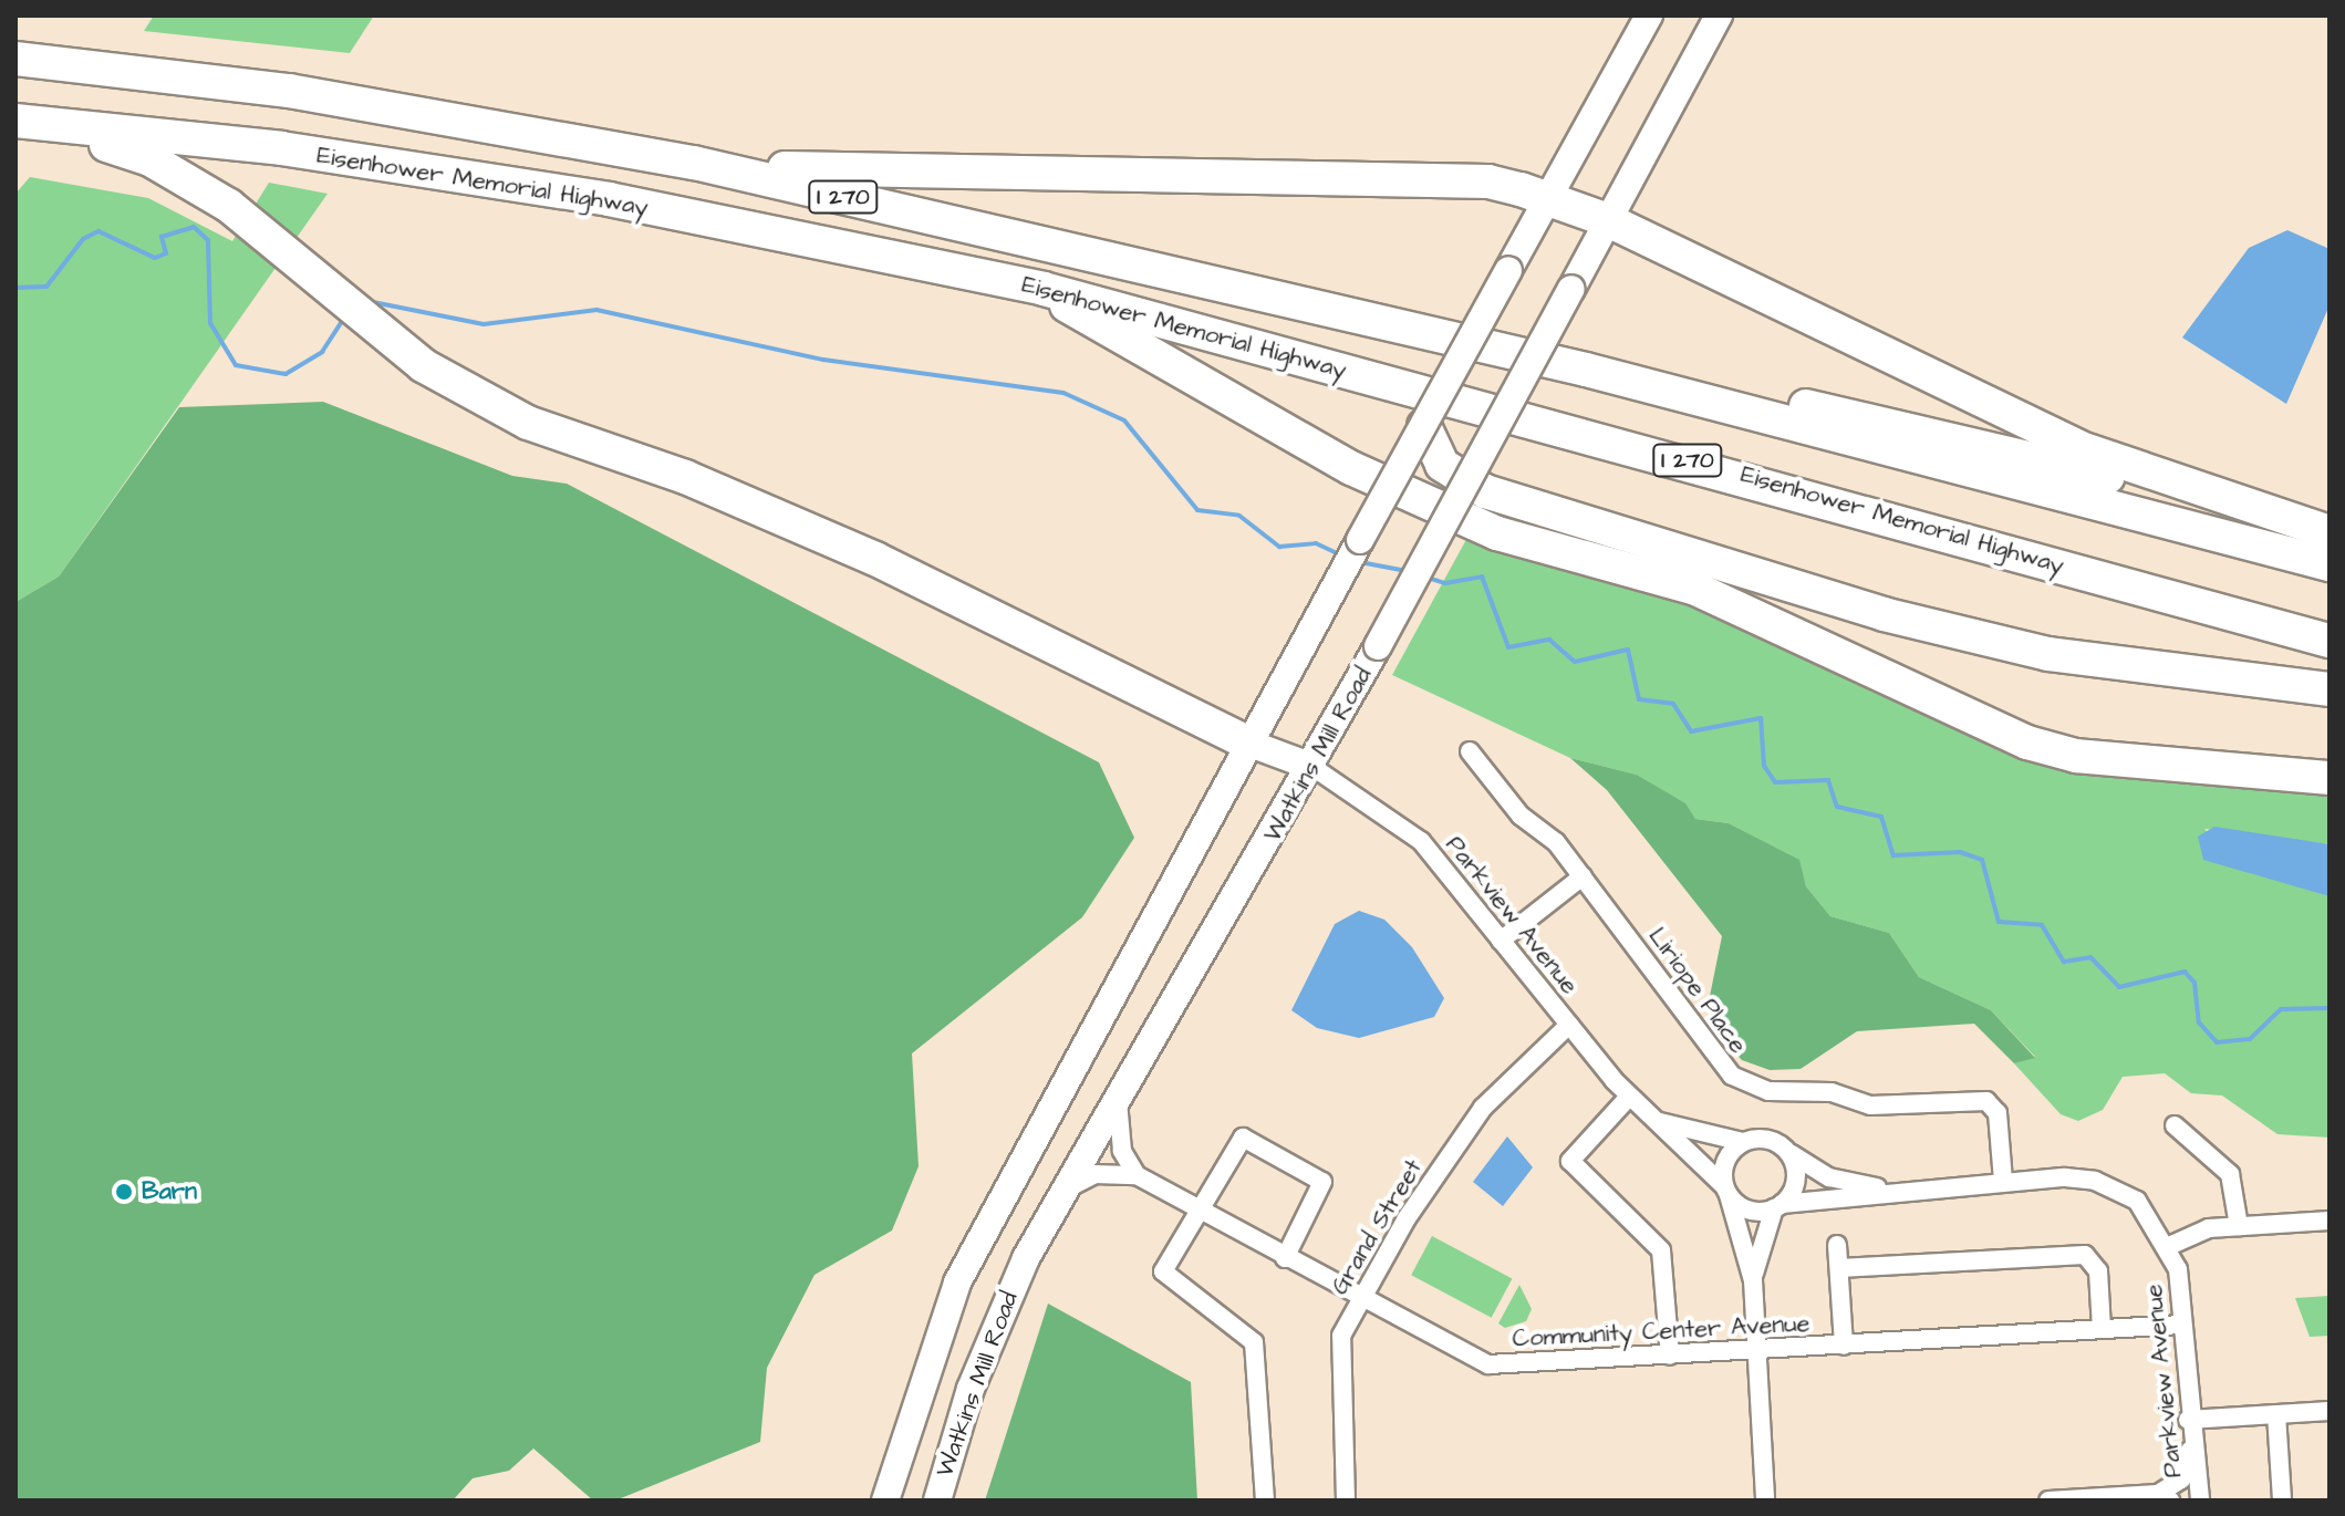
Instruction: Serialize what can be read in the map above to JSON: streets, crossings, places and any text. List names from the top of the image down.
{
  "streets": {
    "highway": ["Eisenhower Memorial Highway", "I 270"],
    "main road": ["Watkins Mill Road"],
    "street": [
      "Parkview Avenue",
      "Liriope Place",
      "Grand Street",
      "Community Center Avenue"
    ]
  },
  "crossings": [
    ["Watkins Mill Road", "Parkview Avenue"],
    ["Watkins Mill Road", "Community Center Avenue"],
    ["Parkview Avenue", "Liriope Place"],
    ["Parkview Avenue", "Grand Street"],
    ["Parkview Avenue", "Community Center Avenue"],
    ["Grand Street", "Community Center Avenue"]
  ],
  "places": ["Barn"]
}
